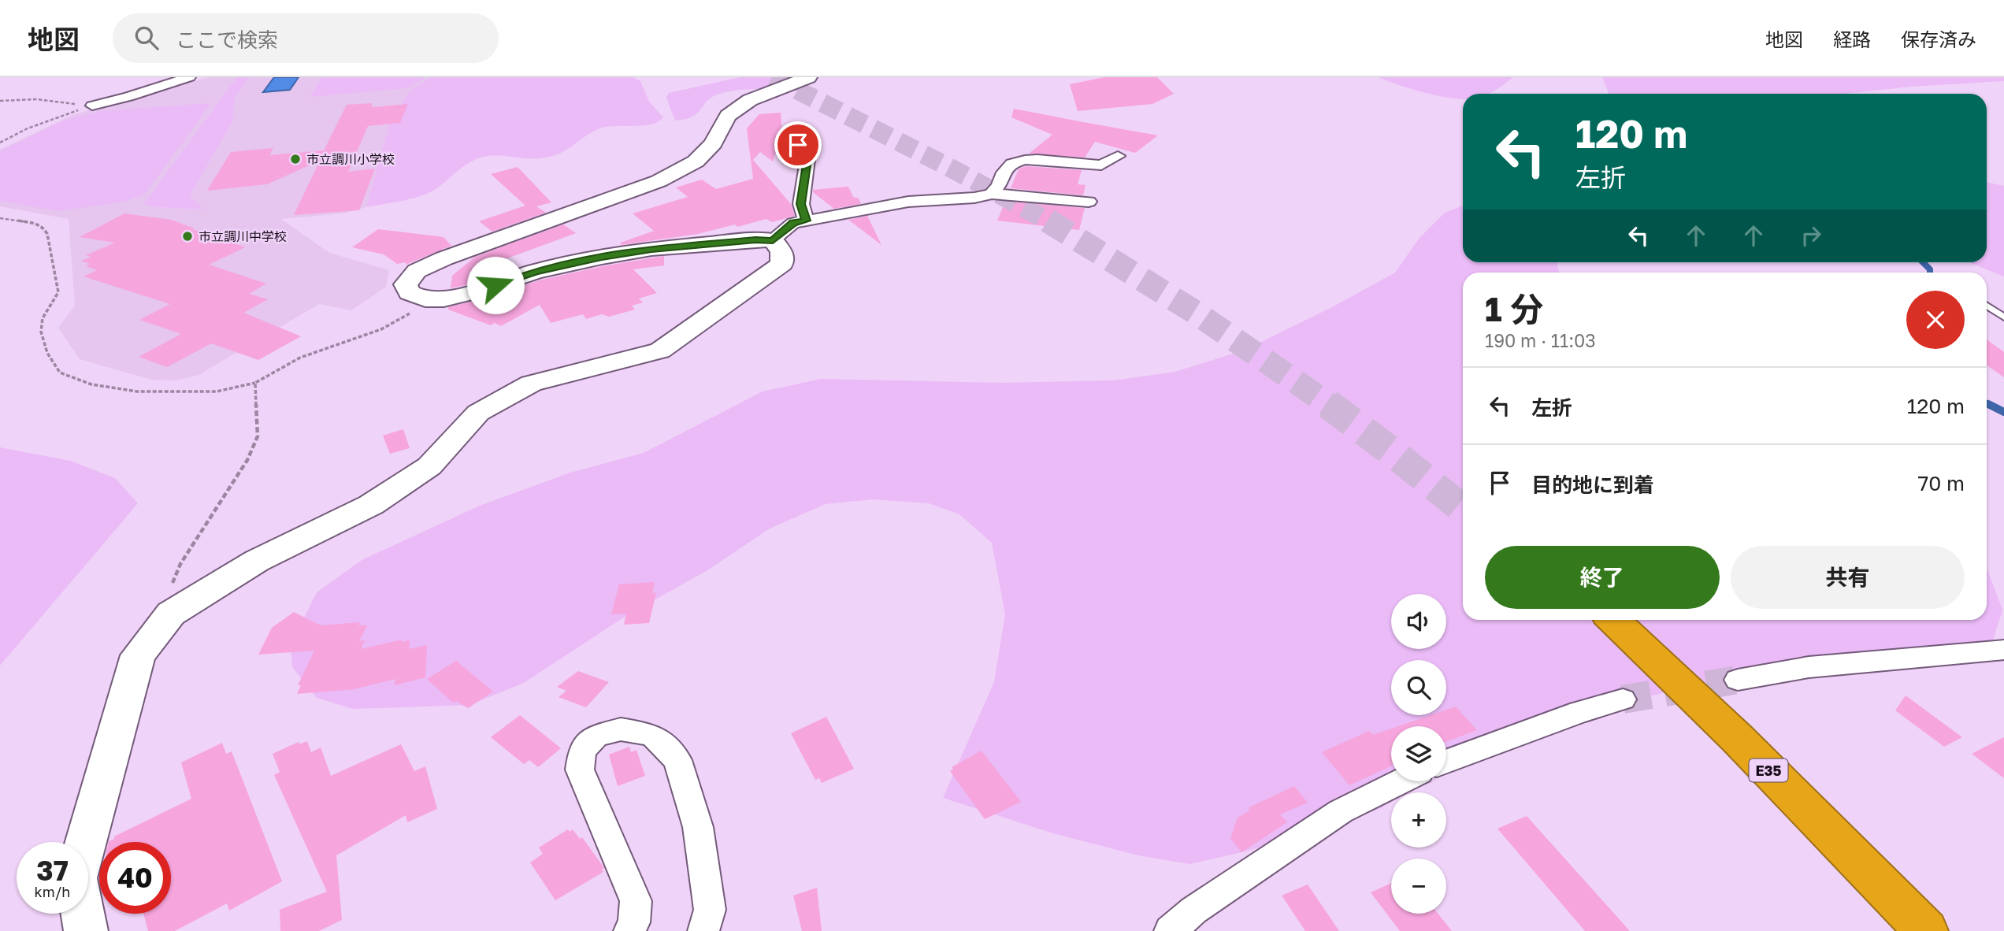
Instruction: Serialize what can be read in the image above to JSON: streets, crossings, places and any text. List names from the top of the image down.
{
  "streets": {
    "highway": ["E35"]
  },
  "places": ["市立調川小学校", "市立調川中学校"],
  "page": {
    "header": "地図",
    "search": "ここで検索",
    "nav": ["地図", "経路", "保存済み"],
    "turn": ["120 m", "左折"],
    "heading": ["1 分", "190 m · 11:03"],
    "list": [
      {
        "name": "左折",
        "value": "120 m"
      },
      {
        "name": "目的地に到着",
        "value": "70 m"
      }
    ],
    "buttons": ["終了", "共有"],
    "map_buttons": ["+", "−"],
    "speed": "37 km/h",
    "limit": "40"
  }
}
